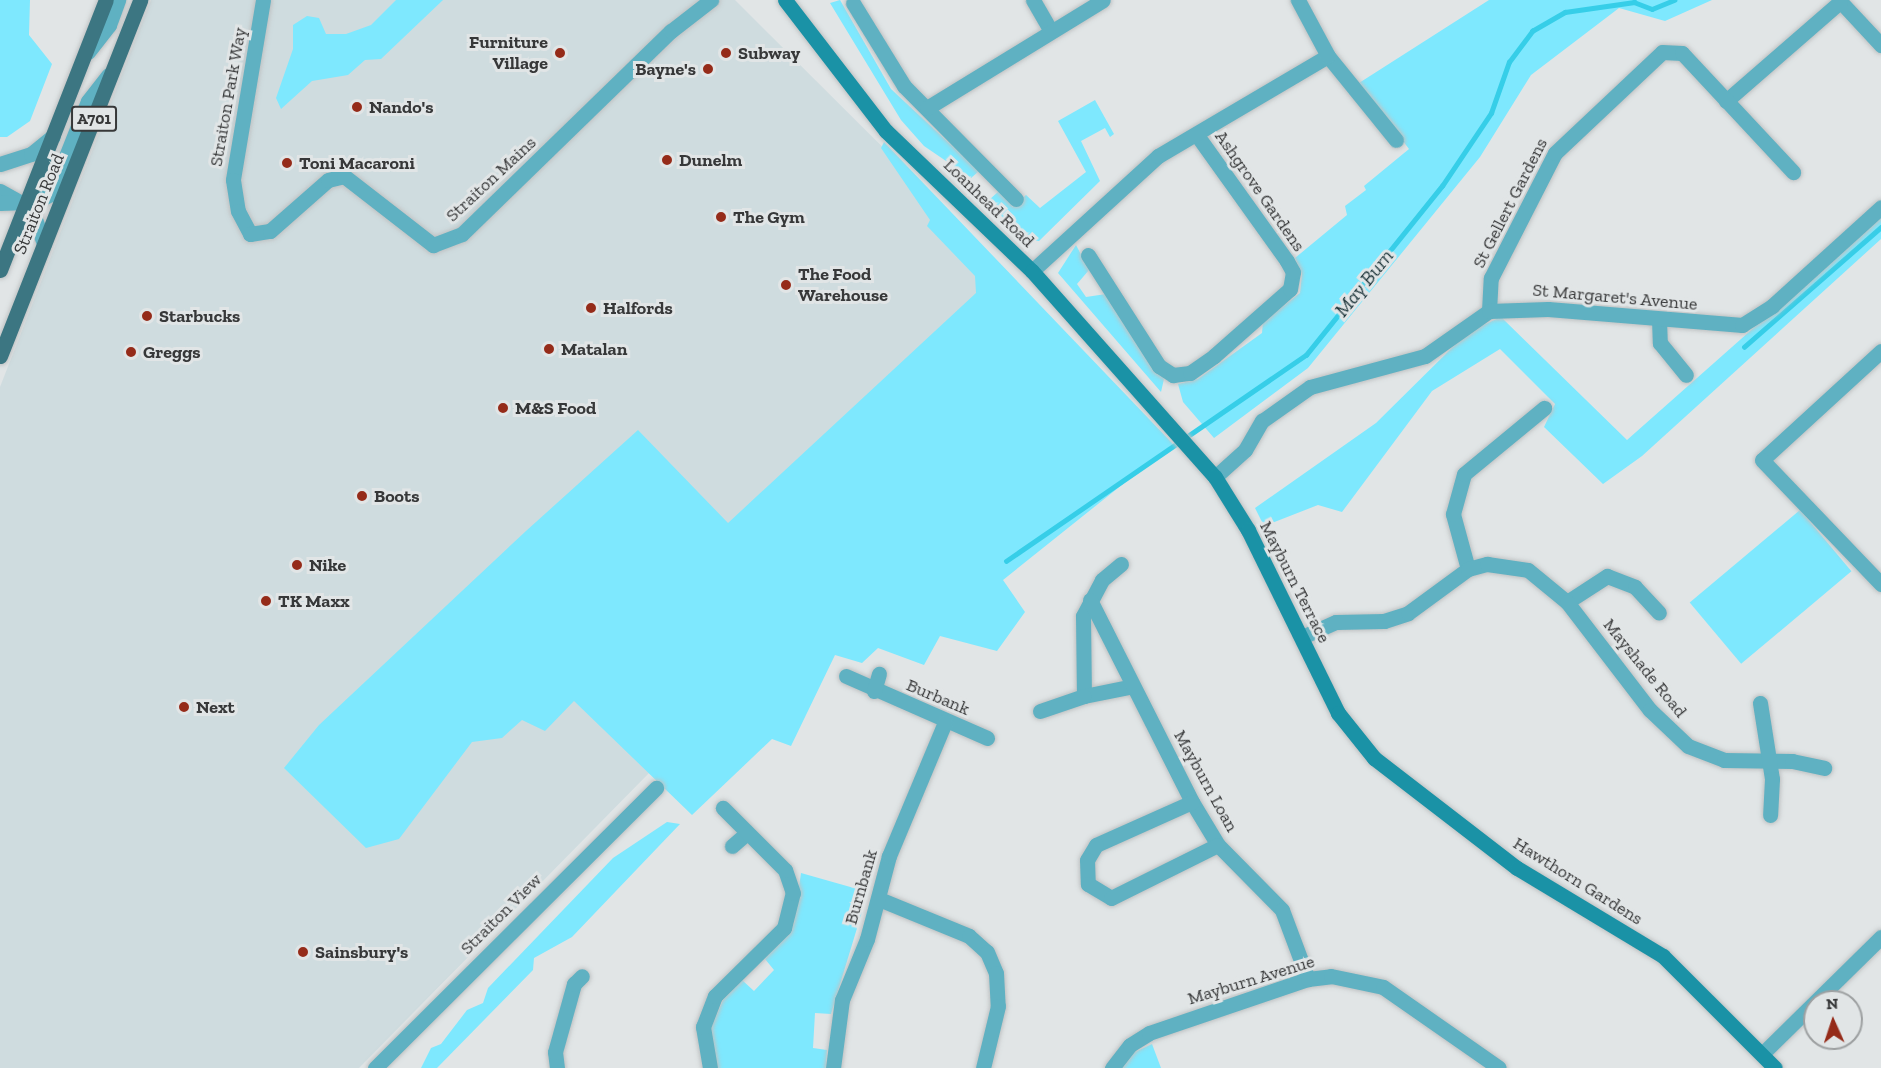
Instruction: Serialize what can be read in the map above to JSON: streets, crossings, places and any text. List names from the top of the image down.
{
  "streets": {
    "main road": [
      "A701",
      "Loanhead Road",
      "Straiton Road",
      "Mayburn Terrace",
      "Hawthorn Gardens"
    ],
    "street": [
      "Straiton Park Way",
      "Straiton Mains",
      "Ashgrove Gardens",
      "St Gellert Gardens",
      "St Margaret's Avenue",
      "Mayshade Road",
      "Burbank",
      "Mayburn Loan",
      "Burnbank",
      "Straiton View",
      "Mayburn Avenue"
    ]
  },
  "crossings": [
    ["Straiton Park Way", "Straiton Mains"],
    ["Ashgrove Gardens", "Loanhead Road"],
    ["Loanhead Road", "Mayburn Terrace"],
    ["St Gellert Gardens", "St Margaret's Avenue"],
    ["Mayburn Terrace", "Mayshade Road"],
    ["Mayburn Terrace", "Hawthorn Gardens"],
    ["Burbank", "Burnbank"],
    ["Mayburn Loan", "Mayburn Avenue"]
  ],
  "water": ["May Burn"],
  "places": [
    "Furniture Village",
    "Subway",
    "Bayne's",
    "Nando's",
    "Dunelm",
    "Toni Macaroni",
    "The Gym",
    "The Food Warehouse",
    "Halfords",
    "Starbucks",
    "Matalan",
    "Greggs",
    "M&S Food",
    "Boots",
    "Nike",
    "TK Maxx",
    "Next",
    "Sainsbury's"
  ],
  "north": "top"
}
